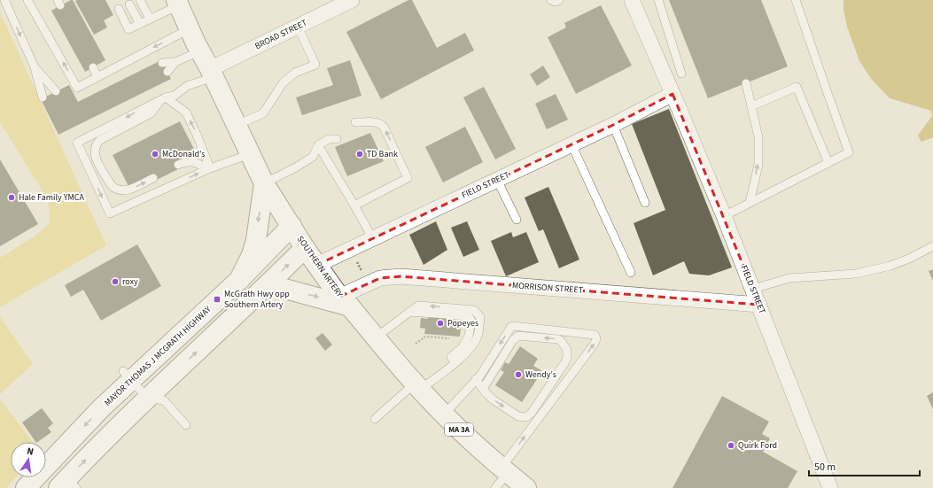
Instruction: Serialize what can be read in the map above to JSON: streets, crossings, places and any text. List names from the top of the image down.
{
  "streets": {
    "main road": ["SOUTHERN ARTERY", "MAYOR THOMAS J MCGRATH HIGHWAY", "MA 3A"],
    "street": ["BROAD STREET", "FIELD STREET", "MORRISON STREET"]
  },
  "crossings": [
    ["BROAD STREET", "SOUTHERN ARTERY"],
    ["FIELD STREET", "SOUTHERN ARTERY"],
    ["FIELD STREET", "MORRISON STREET"],
    ["SOUTHERN ARTERY", "MORRISON STREET"],
    ["SOUTHERN ARTERY", "MAYOR THOMAS J MCGRATH HIGHWAY"]
  ],
  "places": {
    "other": [
      "McDonald's",
      "TD Bank",
      "Hale Family YMCA",
      "roxy",
      "Popeyes",
      "Wendy's",
      "Quirk Ford"
    ],
    "transit": ["McGrath Hwy opp Southern Artery"]
  },
  "scale_bar": "50 m",
  "north": "top"
}
